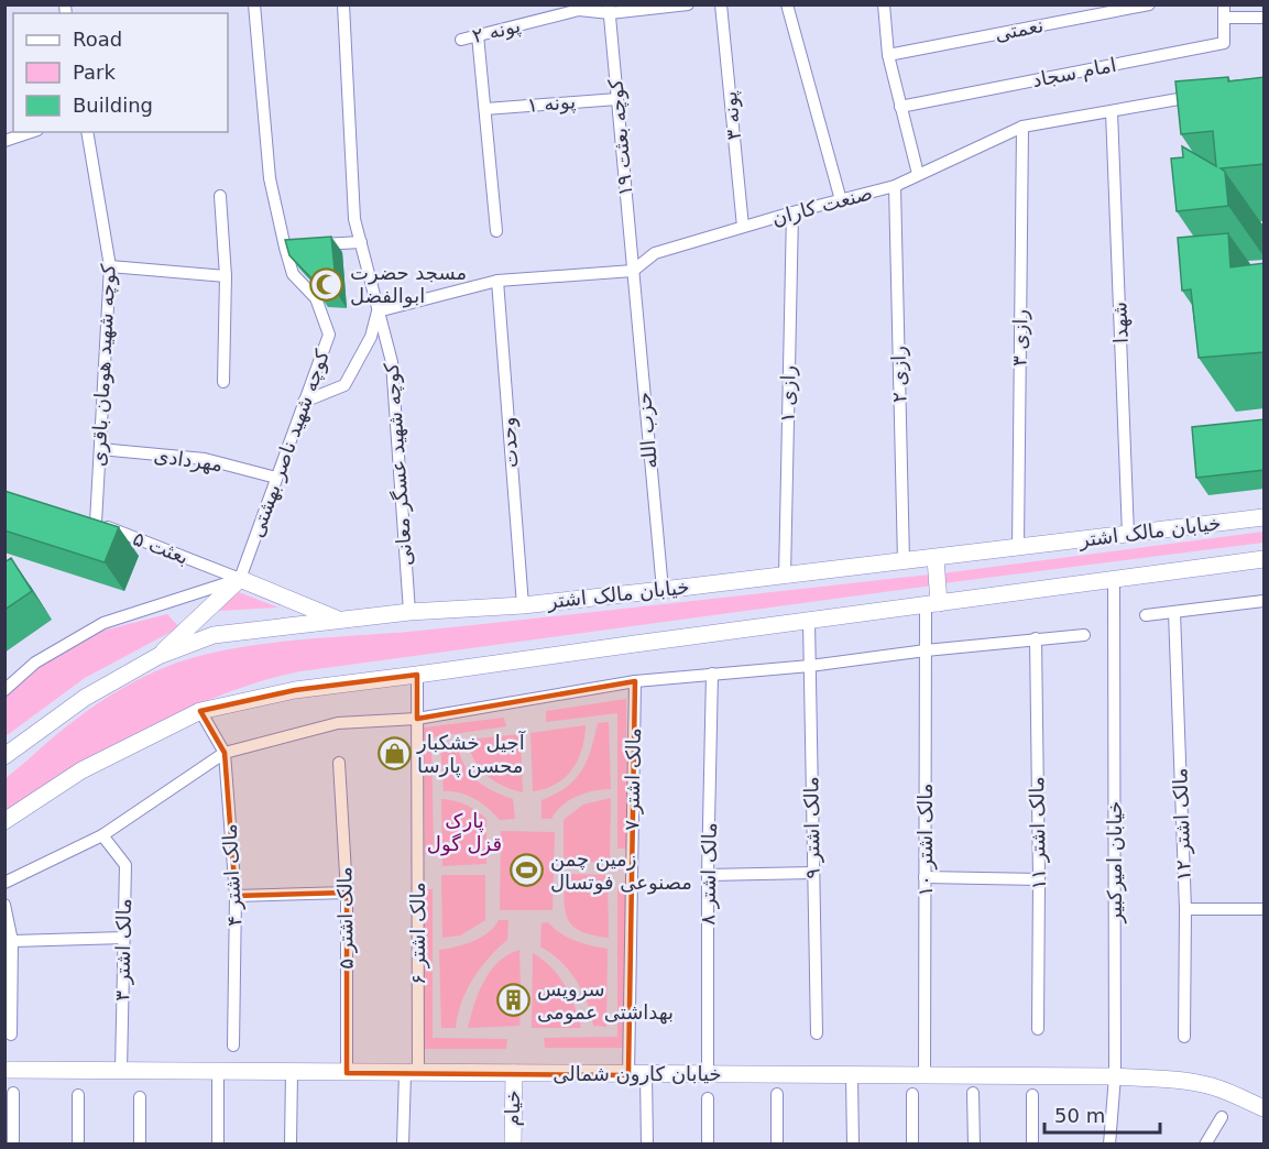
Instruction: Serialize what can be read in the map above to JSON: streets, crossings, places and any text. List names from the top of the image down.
{
  "streets": {
    "main road": ["خیابان مالک اشتر", "خیابان کارون شمالی", "خیام"],
    "street": [
      "نعمتی",
      "پونه ۲",
      "امام سجاد",
      "پونه ۱",
      "پونه ۳",
      "کوچه بعثت ۱۹",
      "صنعت کاران",
      "شهدا",
      "رازی ۳",
      "کوچه شهید هومان باقری",
      "رازی ۲",
      "رازی ۱",
      "حزب الله",
      "وحدت",
      "کوچه شهید ناصر بهشتی",
      "مهردادی",
      "کوچه شهید عسگر معانی",
      "بعثت ۵",
      "مالک اشتر ۷",
      "مالک اشتر ۱۲",
      "مالک اشتر ۹",
      "مالک اشتر ۱۱",
      "مالک اشتر ۱۰",
      "خیابان امیرکبیر",
      "مالک اشتر ۸",
      "مالک اشتر ۴",
      "مالک اشتر ۵",
      "مالک اشتر ۶",
      "مالک اشتر ۳"
    ]
  },
  "crossings": [
    ["پونه ۲", "کوچه بعثت ۱۹"],
    ["پونه ۱", "کوچه بعثت ۱۹"],
    ["پونه ۳", "صنعت کاران"],
    ["کوچه بعثت ۱۹", "صنعت کاران"],
    ["کوچه بعثت ۱۹", "حزب الله"],
    ["صنعت کاران", "شهدا"],
    ["صنعت کاران", "رازی ۳"],
    ["صنعت کاران", "رازی ۲"],
    ["صنعت کاران", "رازی ۱"],
    ["صنعت کاران", "حزب الله"],
    ["شهدا", "خیابان مالک اشتر"],
    ["رازی ۳", "خیابان مالک اشتر"],
    ["کوچه شهید هومان باقری", "مهردادی"],
    ["کوچه شهید هومان باقری", "بعثت ۵"],
    ["رازی ۲", "خیابان مالک اشتر"],
    ["رازی ۱", "خیابان مالک اشتر"],
    ["حزب الله", "خیابان مالک اشتر"],
    ["وحدت", "خیابان مالک اشتر"],
    ["کوچه شهید ناصر بهشتی", "مهردادی"],
    ["کوچه شهید ناصر بهشتی", "بعثت ۵"],
    ["کوچه شهید عسگر معانی", "خیابان مالک اشتر"],
    ["خیابان مالک اشتر", "مالک اشتر ۹"],
    ["خیابان مالک اشتر", "مالک اشتر ۱۰"],
    ["خیابان مالک اشتر", "خیابان امیرکبیر"],
    ["خیابان مالک اشتر", "مالک اشتر ۴"],
    ["خیابان مالک اشتر", "مالک اشتر ۶"],
    ["مالک اشتر ۷", "خیابان کارون شمالی"],
    ["مالک اشتر ۱۰", "خیابان کارون شمالی"],
    ["خیابان امیرکبیر", "خیابان کارون شمالی"],
    ["مالک اشتر ۸", "خیابان کارون شمالی"],
    ["مالک اشتر ۵", "خیابان کارون شمالی"],
    ["مالک اشتر ۶", "خیابان کارون شمالی"],
    ["مالک اشتر ۳", "خیابان کارون شمالی"],
    ["خیابان کارون شمالی", "خیام"]
  ],
  "parks": ["پارک قزل گول"],
  "places": {
    "mosque": ["مسجد حضرت ابوالفضل"],
    "shop": ["آجیل خشکبار محسن پارسا"],
    "sports": ["زمین چمن مصنوعی فوتسال"],
    "building": ["سرویس بهداشتی عمومی"]
  },
  "legend": ["Road", "Park", "Building"],
  "scale_bar": "50 m"
}
